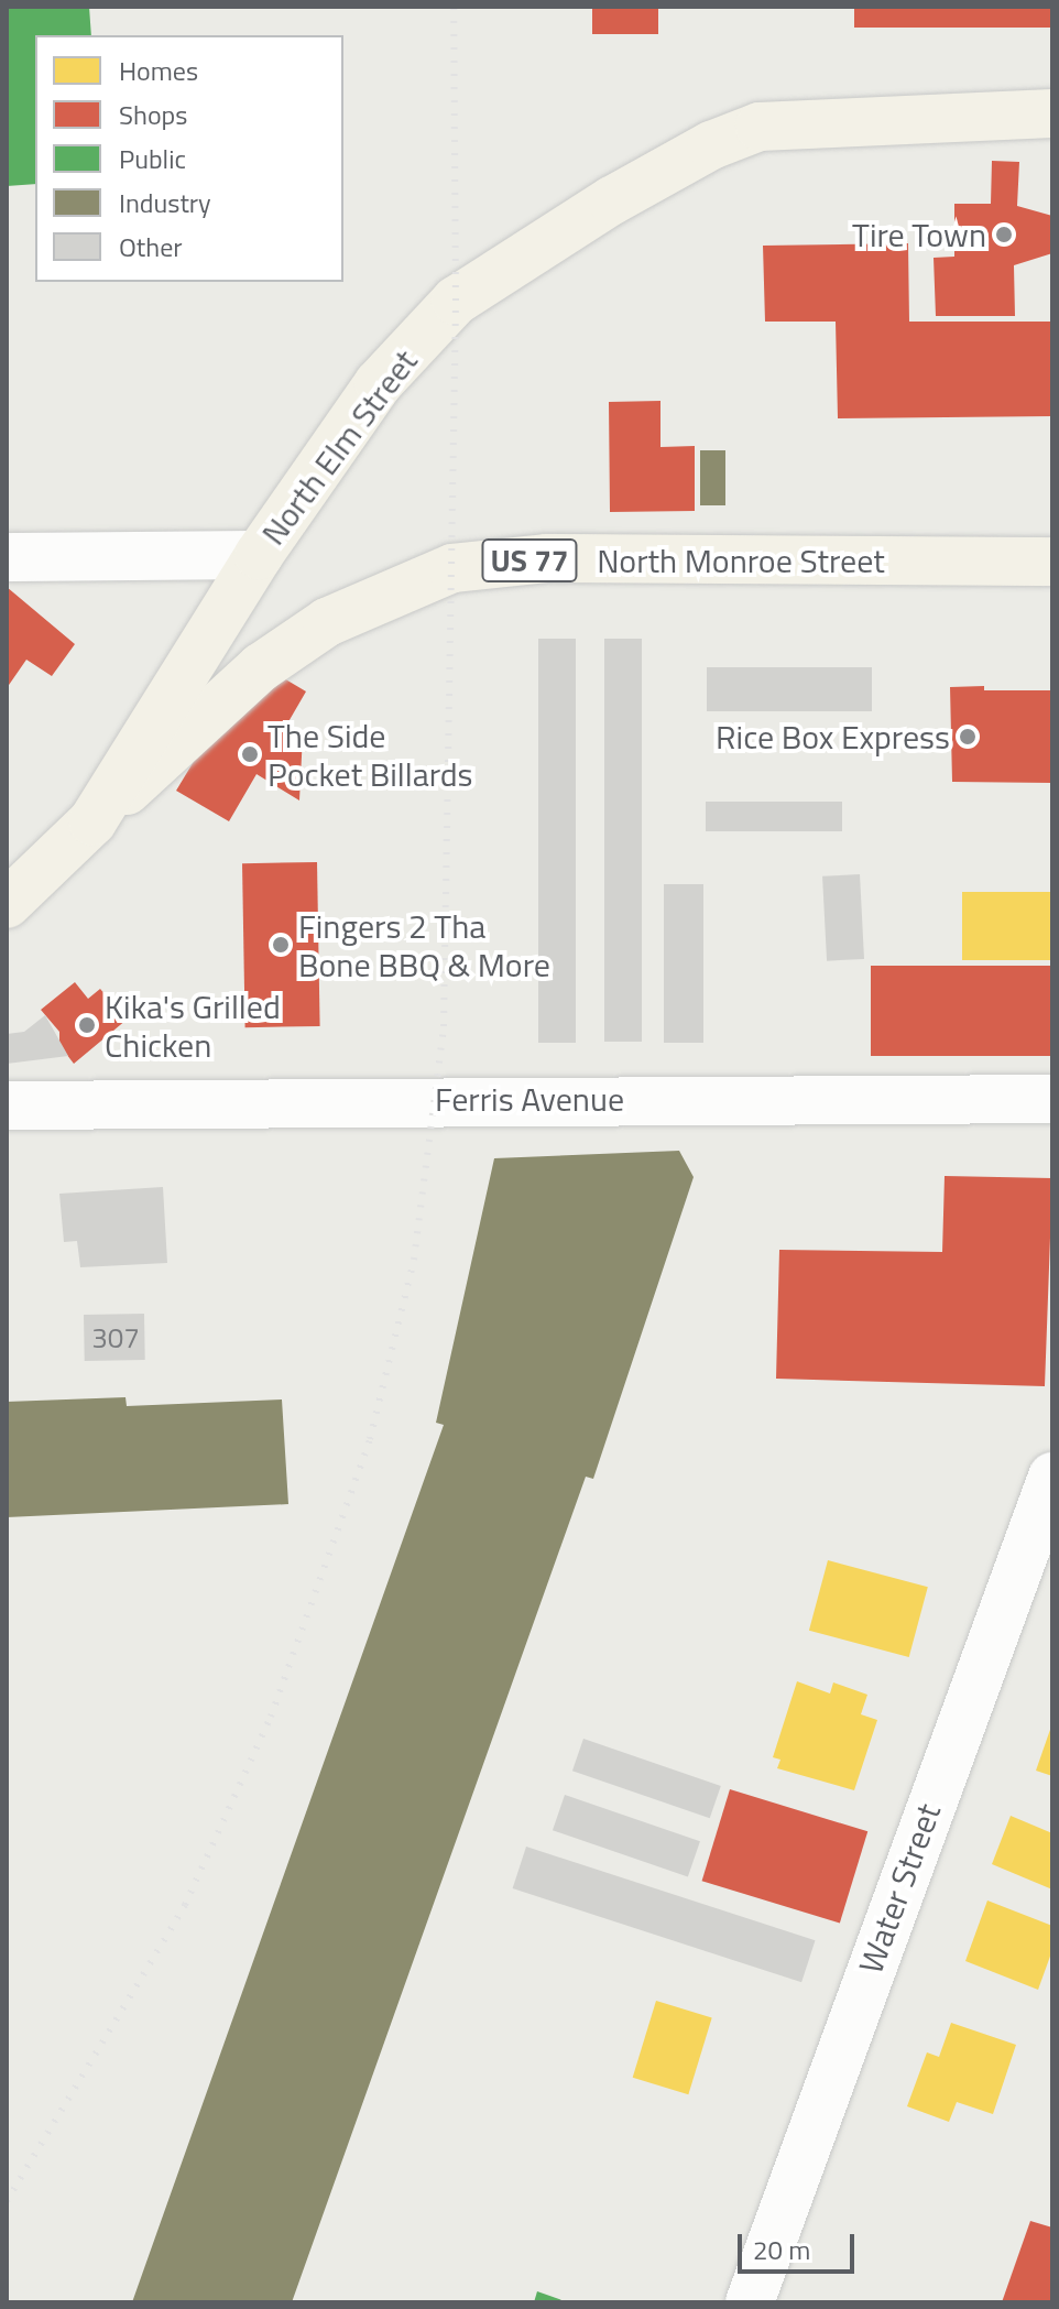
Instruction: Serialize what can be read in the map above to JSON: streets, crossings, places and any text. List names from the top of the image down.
{
  "streets": {
    "main road": ["North Elm Street", "US 77", "North Monroe Street"],
    "street": ["Ferris Avenue", "Water Street"]
  },
  "crossings": [
    ["North Elm Street", "North Monroe Street"]
  ],
  "places": [
    "Tire Town",
    "Rice Box Express",
    "The Side Pocket Billards",
    "Fingers 2 Tha Bone BBQ & More",
    "Kika's Grilled Chicken"
  ],
  "house_numbers": ["307"],
  "legend": [
    "Homes",
    "Shops",
    "Public",
    "Industry",
    "Other"
  ],
  "scale_bar": "20 m"
}
